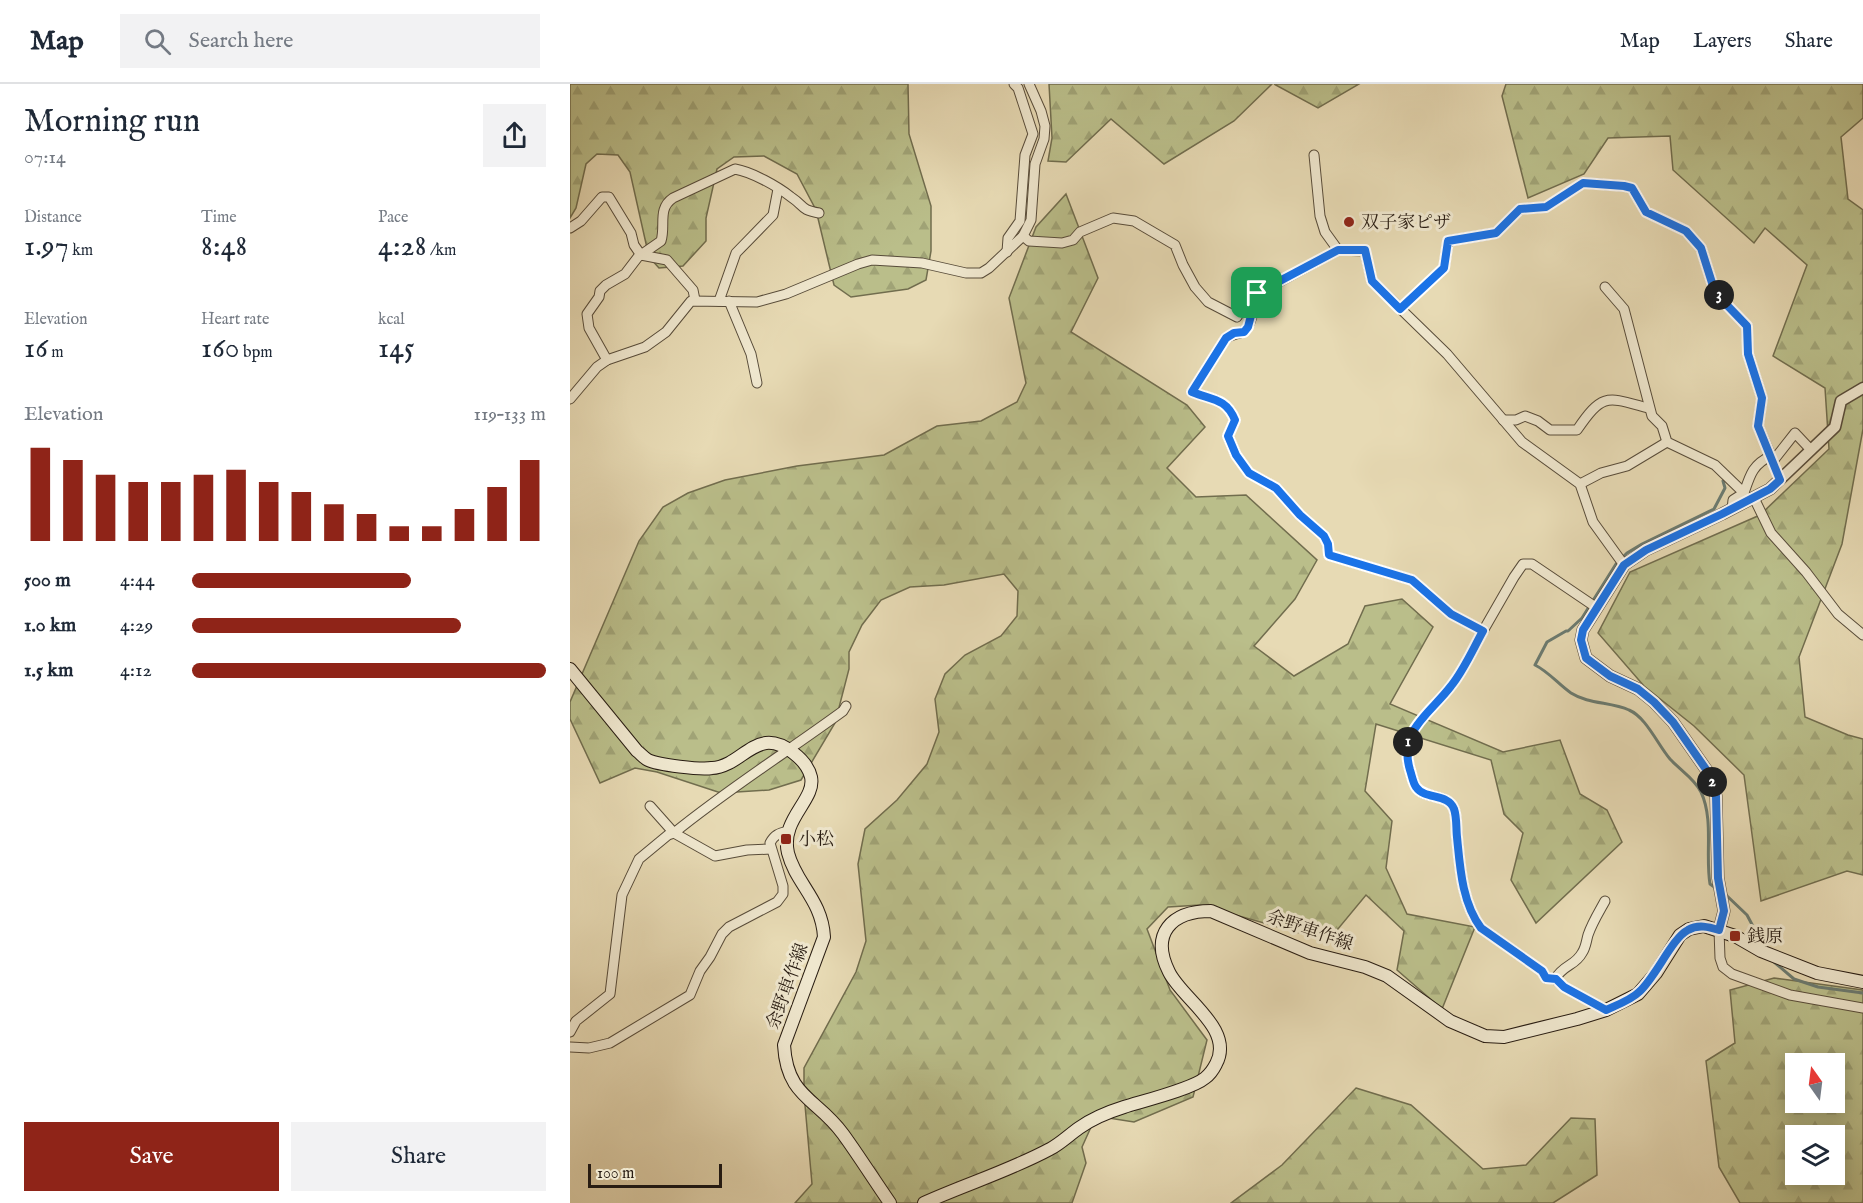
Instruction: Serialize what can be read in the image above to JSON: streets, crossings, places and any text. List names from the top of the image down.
{
  "streets": {
    "main road": ["余野車作線"]
  },
  "places": {
    "other": ["双子家ピザ"],
    "transit": ["小松", "銭原"]
  },
  "scale_bar": "100 m",
  "north": "top",
  "page": {
    "header": "Map",
    "search": "Search here",
    "nav": ["Map", "Layers", "Share"],
    "heading": ["Morning run", "07:14"],
    "stats": [
      ["Distance", "1.97 km"],
      ["Time", "8:48"],
      ["Pace", "4:28 /km"],
      ["Elevation", "16 m"],
      ["Heart rate", "160 bpm"],
      ["kcal", "145"]
    ],
    "pins": ["3", "1", "2"],
    "chart": ["Elevation", "119–133 m"],
    "list": [
      {
        "name": "500 m",
        "note": "4:44"
      },
      {
        "name": "1.0 km",
        "note": "4:29"
      },
      {
        "name": "1.5 km",
        "note": "4:12"
      }
    ],
    "buttons": ["Save", "Share"],
    "scale": "100 m"
  }
}
